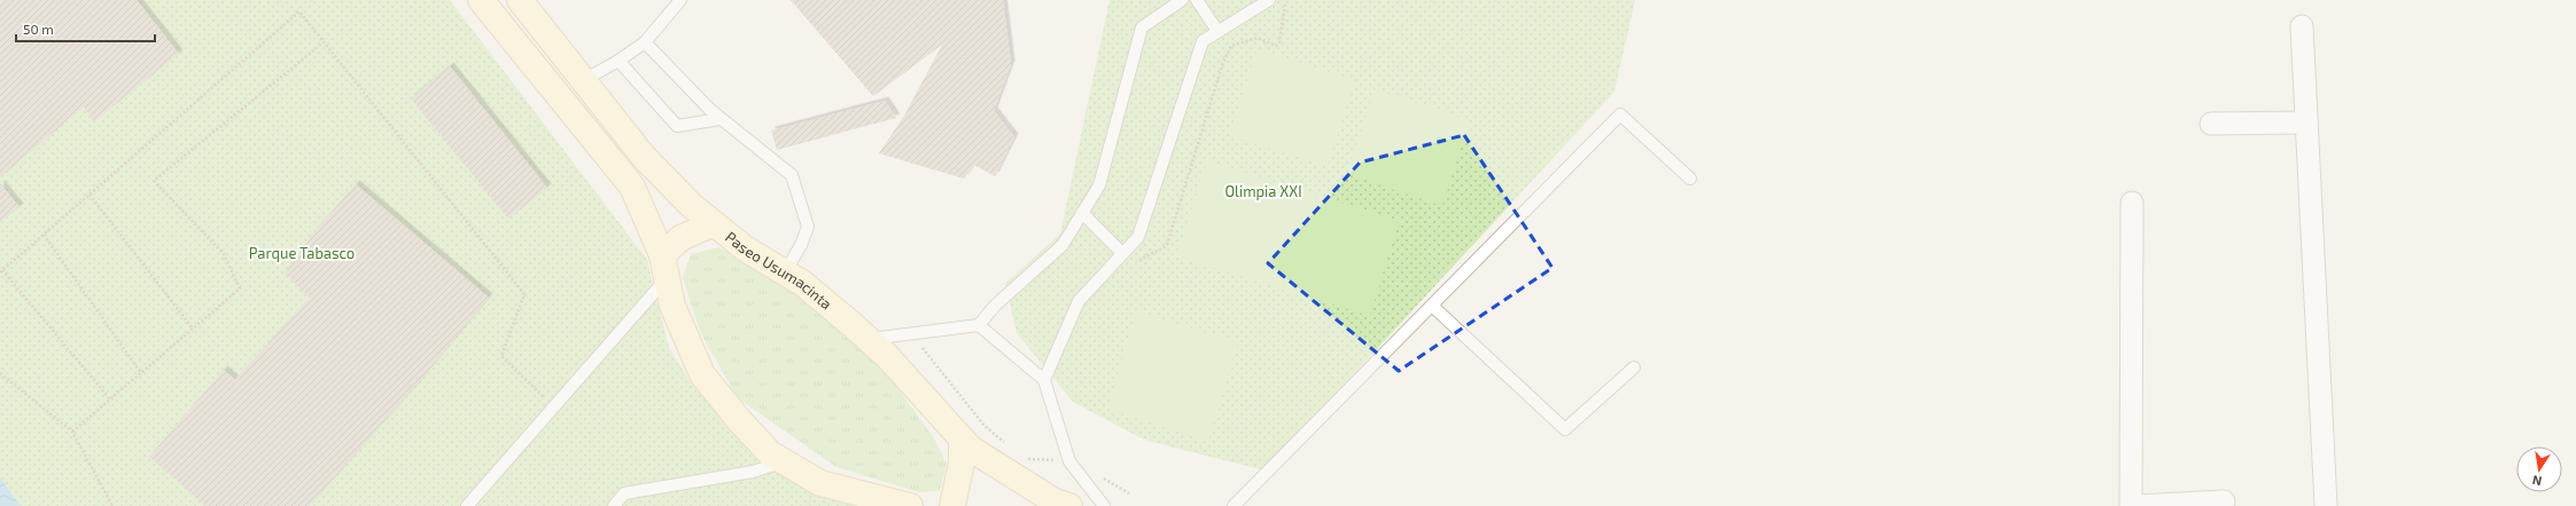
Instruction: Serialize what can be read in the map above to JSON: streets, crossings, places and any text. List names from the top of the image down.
{
  "streets": {
    "main road": ["Paseo Usumacinta"]
  },
  "parks": ["Olimpia XXI", "Parque Tabasco"],
  "scale_bar": "50 m",
  "north": "bottom"
}
